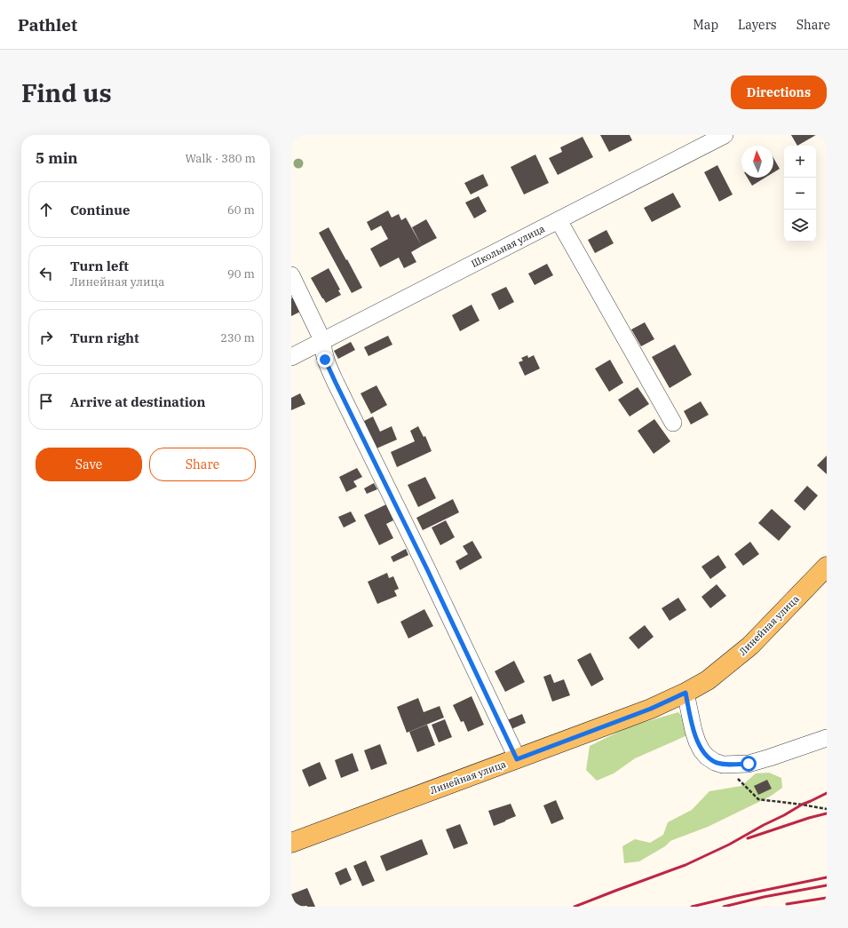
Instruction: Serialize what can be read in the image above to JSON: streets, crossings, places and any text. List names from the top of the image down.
{
  "streets": {
    "main road": ["Линейная улица"],
    "street": ["Школьная улица"]
  },
  "north": "top",
  "page": {
    "header": "Pathlet",
    "nav": ["Map", "Layers", "Share"],
    "buttons": [
      "Directions",
      ["Save", "Share"]
    ],
    "title": "Find us",
    "heading": ["5 min", "Walk · 380 m"],
    "map_buttons": ["+", "−"],
    "list": [
      ["Continue", "60 m"],
      ["Turn left", "Линейная улица", "90 m"],
      ["Turn right", "230 m"],
      "Arrive at destination"
    ]
  }
}
